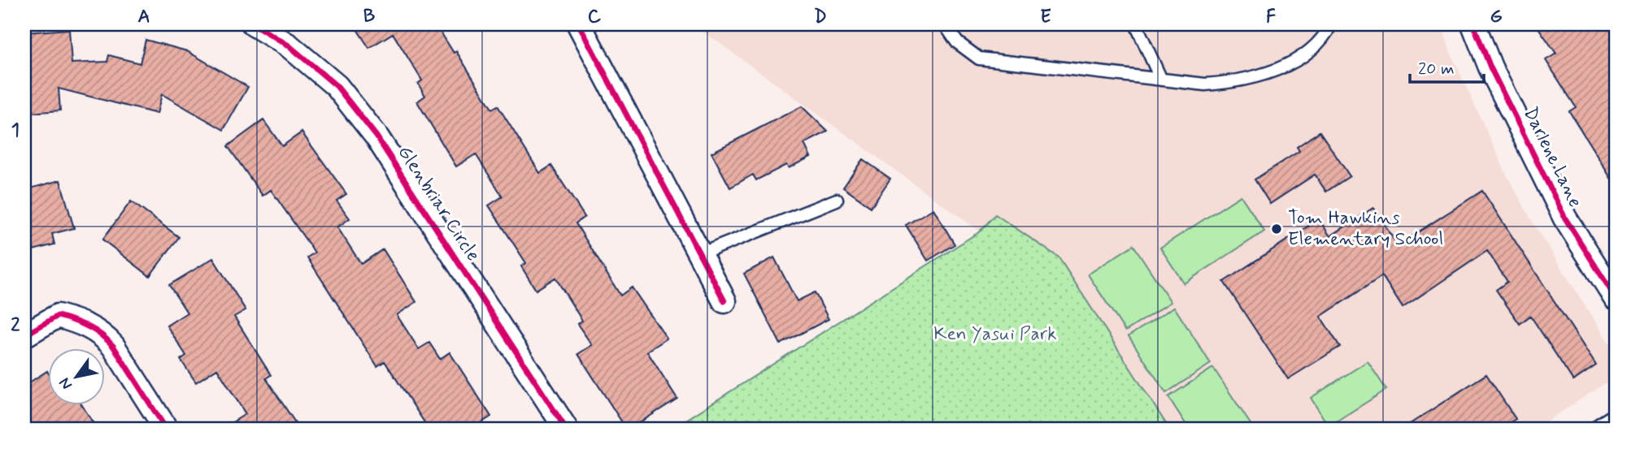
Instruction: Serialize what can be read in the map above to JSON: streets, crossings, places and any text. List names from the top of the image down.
{
  "streets": {
    "street": ["Darlene Lane", "Glenbriar Circle"]
  },
  "parks": ["Ken Yasui Park"],
  "places": ["Tom Hawkins Elementary School"],
  "scale_bar": "20 m",
  "north": "bottom left",
  "grid": {
    "columns": [
      "A",
      "B",
      "C",
      "D",
      "E",
      "F",
      "G"
    ],
    "rows": ["1", "2"]
  }
}
